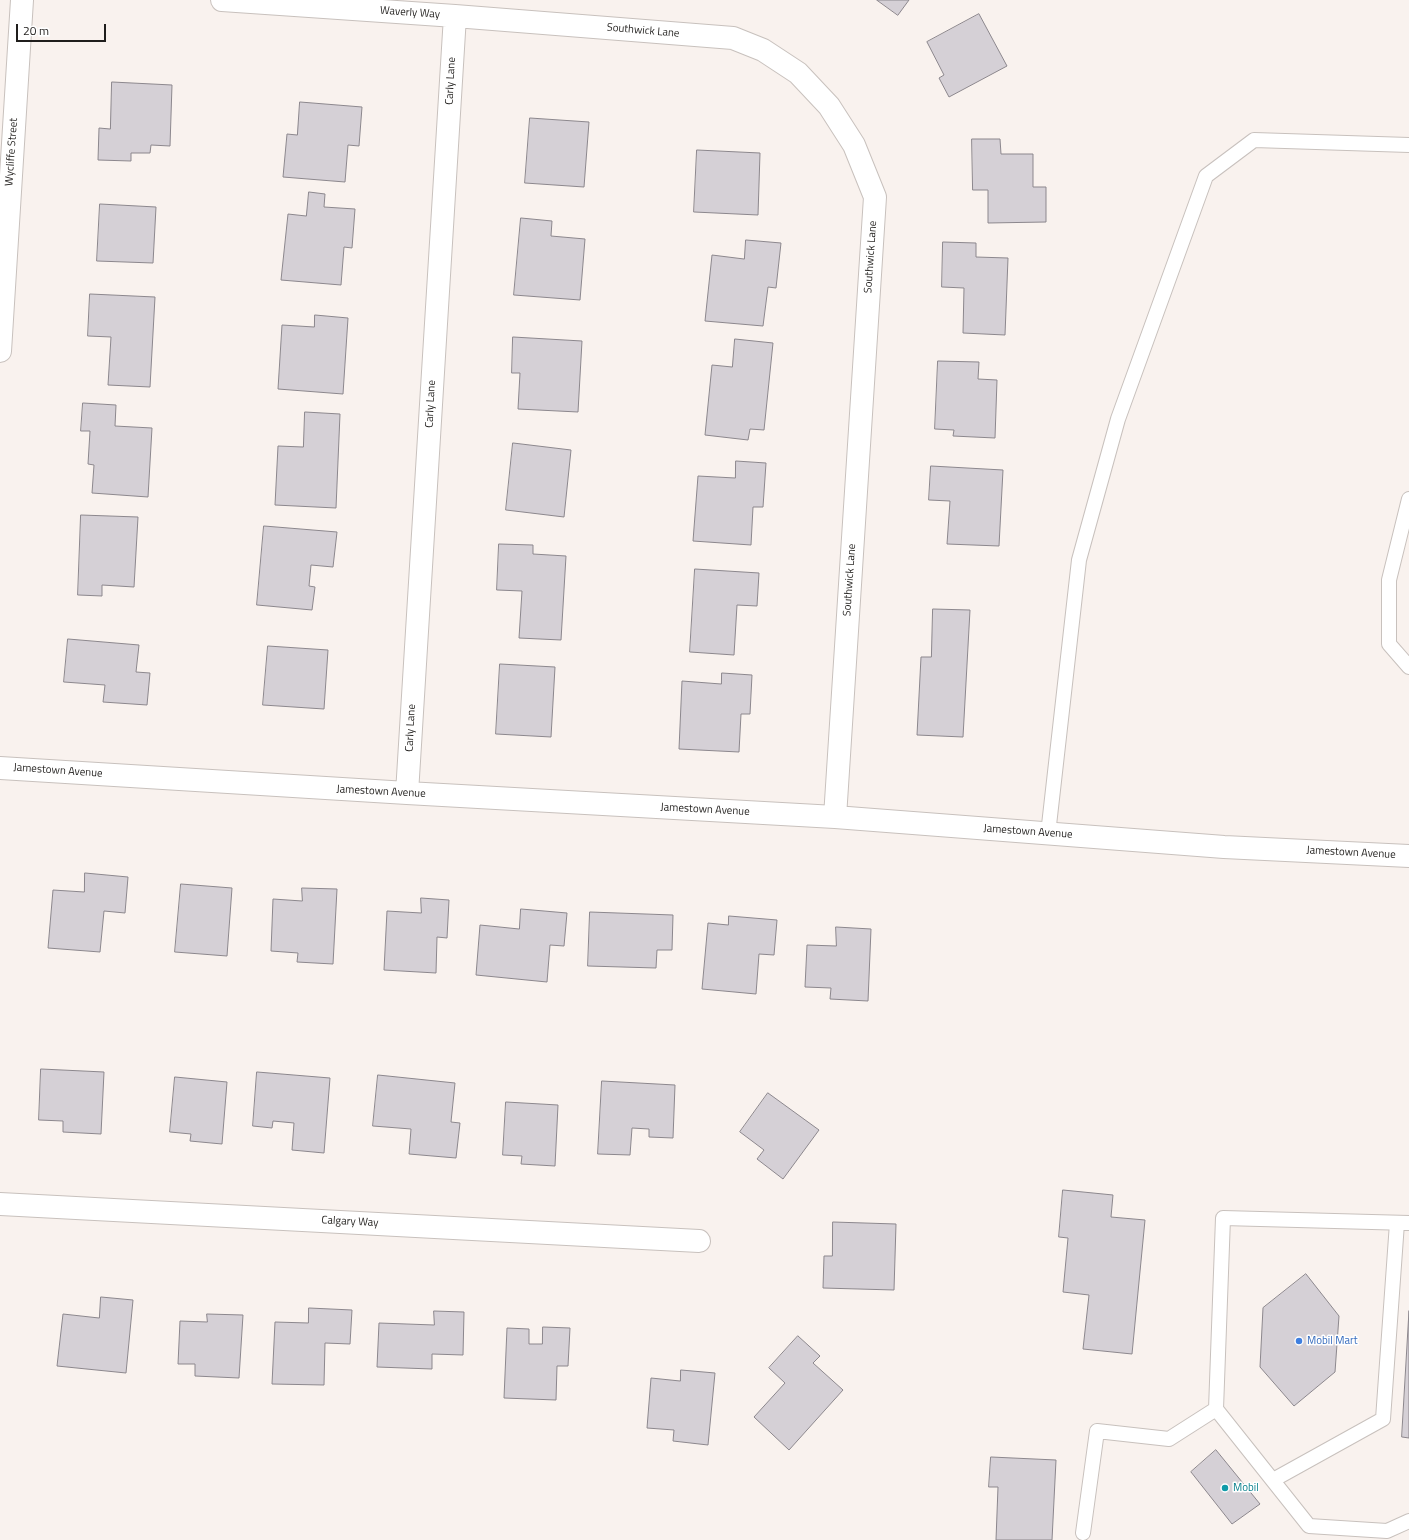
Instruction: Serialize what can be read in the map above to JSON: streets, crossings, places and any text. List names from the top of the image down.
{
  "streets": {
    "street": [
      "Waverly Way",
      "Southwick Lane",
      "Carly Lane",
      "Wycliffe Street",
      "Jamestown Avenue",
      "Calgary Way"
    ]
  },
  "crossings": [
    ["Waverly Way", "Southwick Lane"],
    ["Waverly Way", "Carly Lane"],
    ["Southwick Lane", "Carly Lane"],
    ["Southwick Lane", "Jamestown Avenue"],
    ["Carly Lane", "Jamestown Avenue"]
  ],
  "places": ["Mobil Mart", "Mobil"],
  "scale_bar": "20 m"
}
